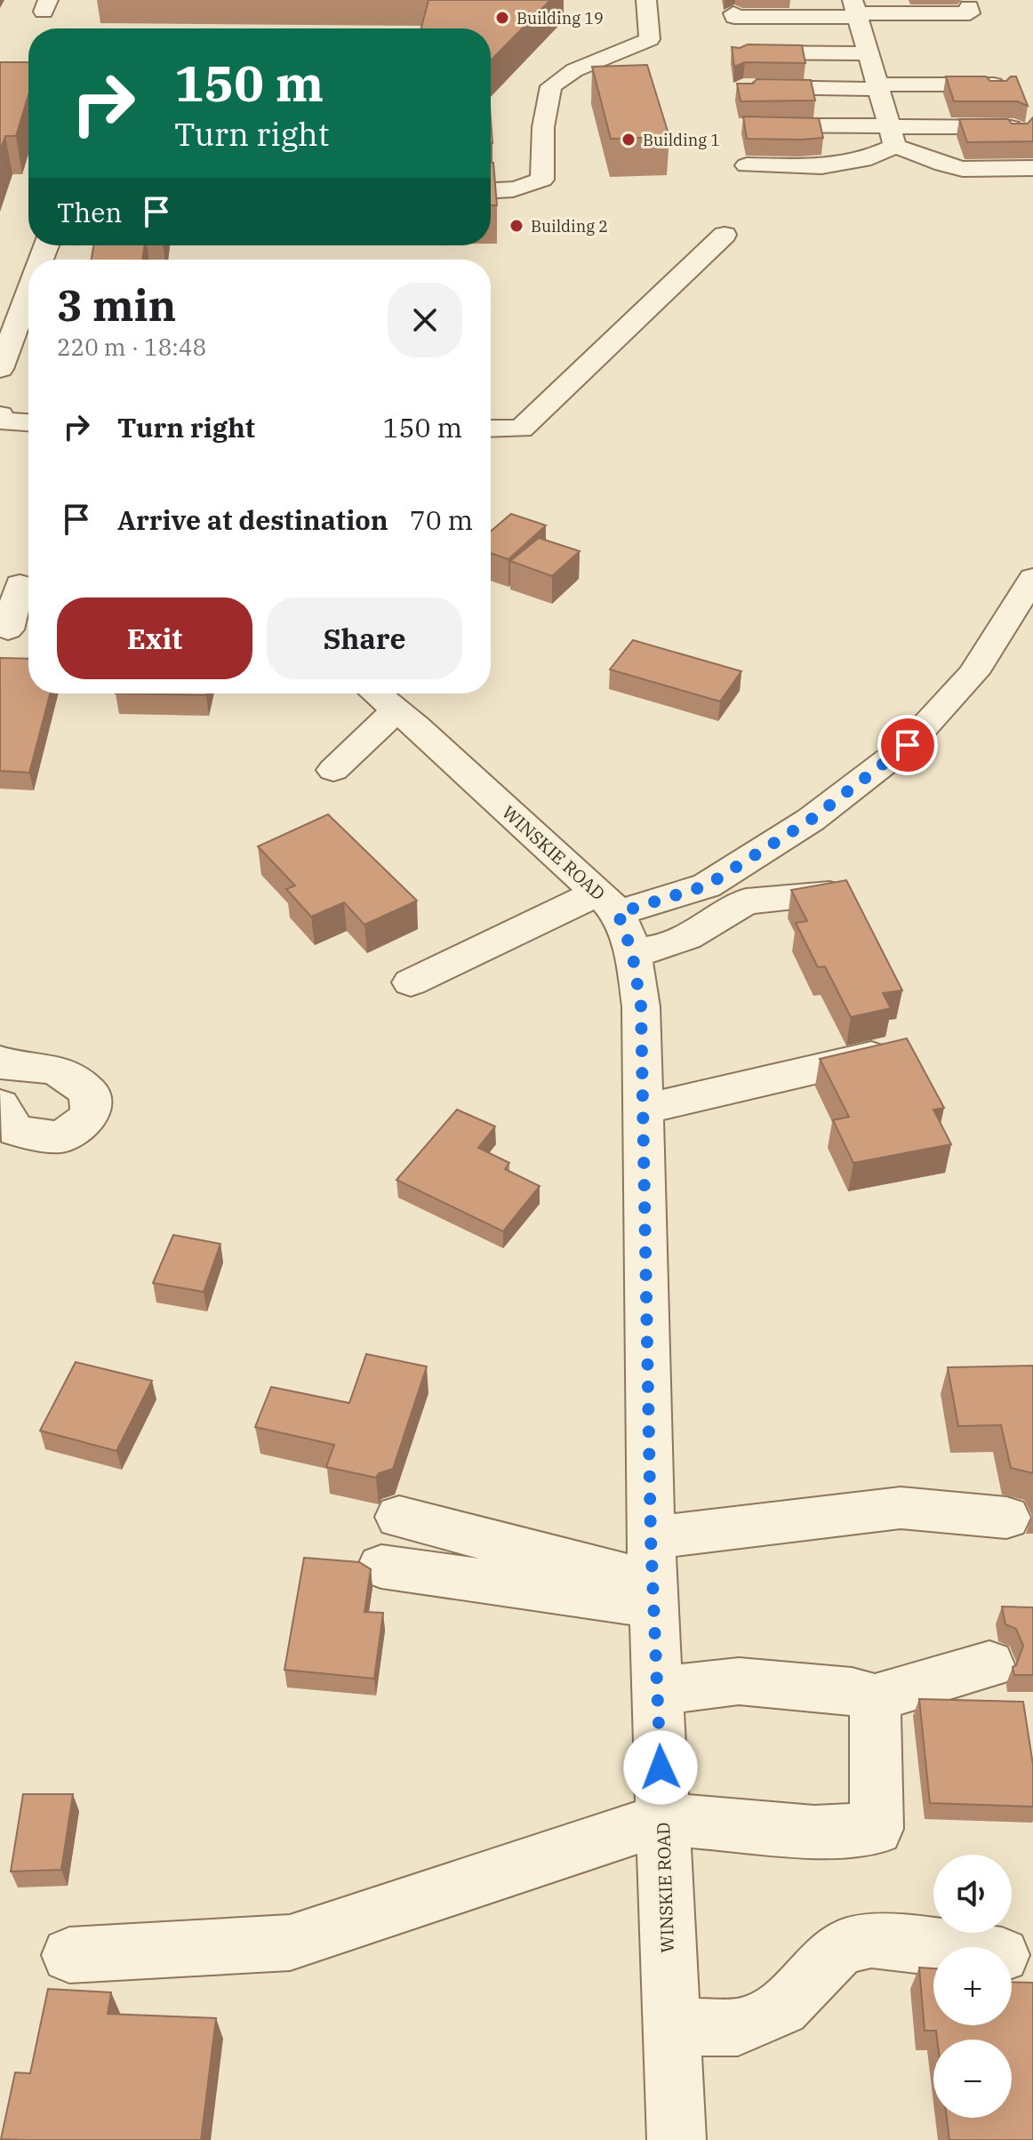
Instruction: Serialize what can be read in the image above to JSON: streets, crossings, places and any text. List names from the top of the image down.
{
  "streets": {
    "street": ["WINSKIE ROAD"]
  },
  "places": ["Building 19", "Building 1", "Building 2"],
  "page": {
    "turn": ["150 m", "Turn right"],
    "then": "Then",
    "heading": ["3 min", "220 m · 18:48"],
    "list": [
      {
        "name": "Turn right",
        "value": "150 m"
      },
      {
        "name": "Arrive at destination",
        "value": "70 m"
      }
    ],
    "buttons": ["Exit", "Share"],
    "map_buttons": ["+", "−"]
  }
}
